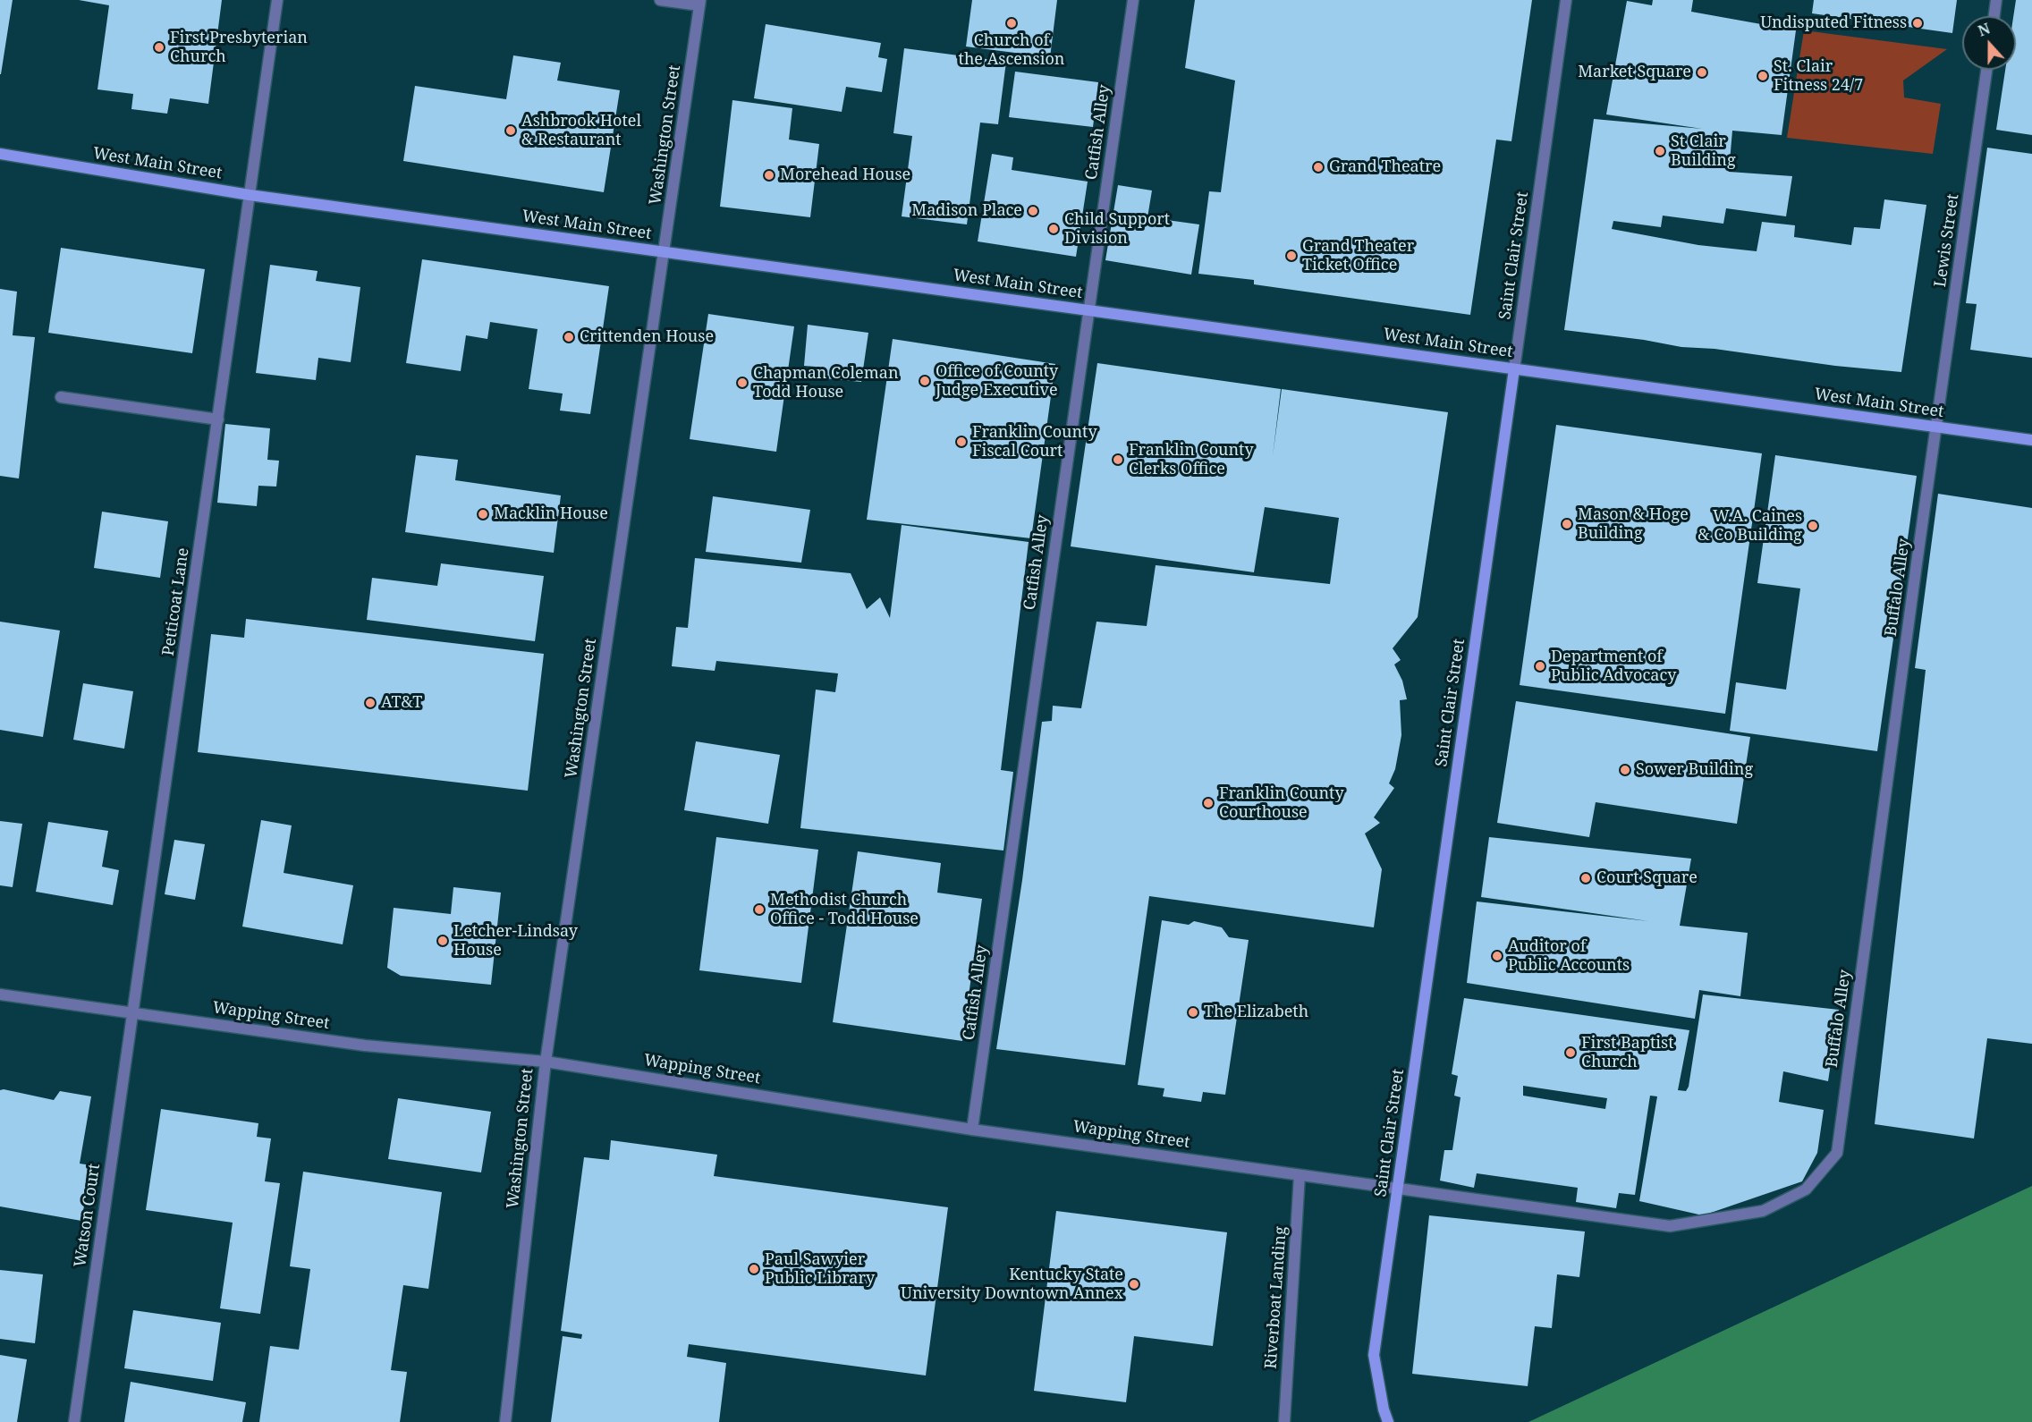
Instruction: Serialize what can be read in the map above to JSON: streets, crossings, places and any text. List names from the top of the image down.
{
  "streets": {
    "main road": ["West Main Street", "Saint Clair Street"],
    "street": [
      "Catfish Alley",
      "Washington Street",
      "Lewis Street",
      "Buffalo Alley",
      "Petticoat Lane",
      "Wapping Street",
      "Watson Court",
      "Riverboat Landing"
    ]
  },
  "crossings": [
    ["Catfish Alley", "West Main Street"],
    ["Catfish Alley", "Wapping Street"],
    ["Washington Street", "West Main Street"],
    ["Washington Street", "Wapping Street"],
    ["West Main Street", "Lewis Street"],
    ["West Main Street", "Saint Clair Street"],
    ["West Main Street", "Buffalo Alley"],
    ["West Main Street", "Petticoat Lane"],
    ["Lewis Street", "Buffalo Alley"],
    ["Saint Clair Street", "Buffalo Alley"],
    ["Saint Clair Street", "Wapping Street"],
    ["Buffalo Alley", "Wapping Street"],
    ["Petticoat Lane", "Wapping Street"],
    ["Petticoat Lane", "Watson Court"],
    ["Wapping Street", "Watson Court"],
    ["Wapping Street", "Riverboat Landing"]
  ],
  "places": [
    "Church of the Ascension",
    "Undisputed Fitness",
    "First Presbyterian Church",
    "Market Square",
    "St. Clair Fitness 24/7",
    "Ashbrook Hotel & Restaurant",
    "St Clair Building",
    "Grand Theatre",
    "Morehead House",
    "Madison Place",
    "Child Support Division",
    "Grand Theater Ticket Office",
    "Crittenden House",
    "Office of County Judge Executive",
    "Chapman Coleman Todd House",
    "Franklin County Fiscal Court",
    "Franklin County Clerks Office",
    "Macklin House",
    "Mason & Hoge Building",
    "W.A. Caines & Co Building",
    "Department of Public Advocacy",
    "AT&T",
    "Sower Building",
    "Franklin County Courthouse",
    "Court Square",
    "Methodist Church Office - Todd House",
    "Letcher-Lindsay House",
    "Auditor of Public Accounts",
    "The Elizabeth",
    "First Baptist Church",
    "Paul Sawyier Public Library",
    "Kentucky State University Downtown Annex"
  ],
  "north": "top"
}
